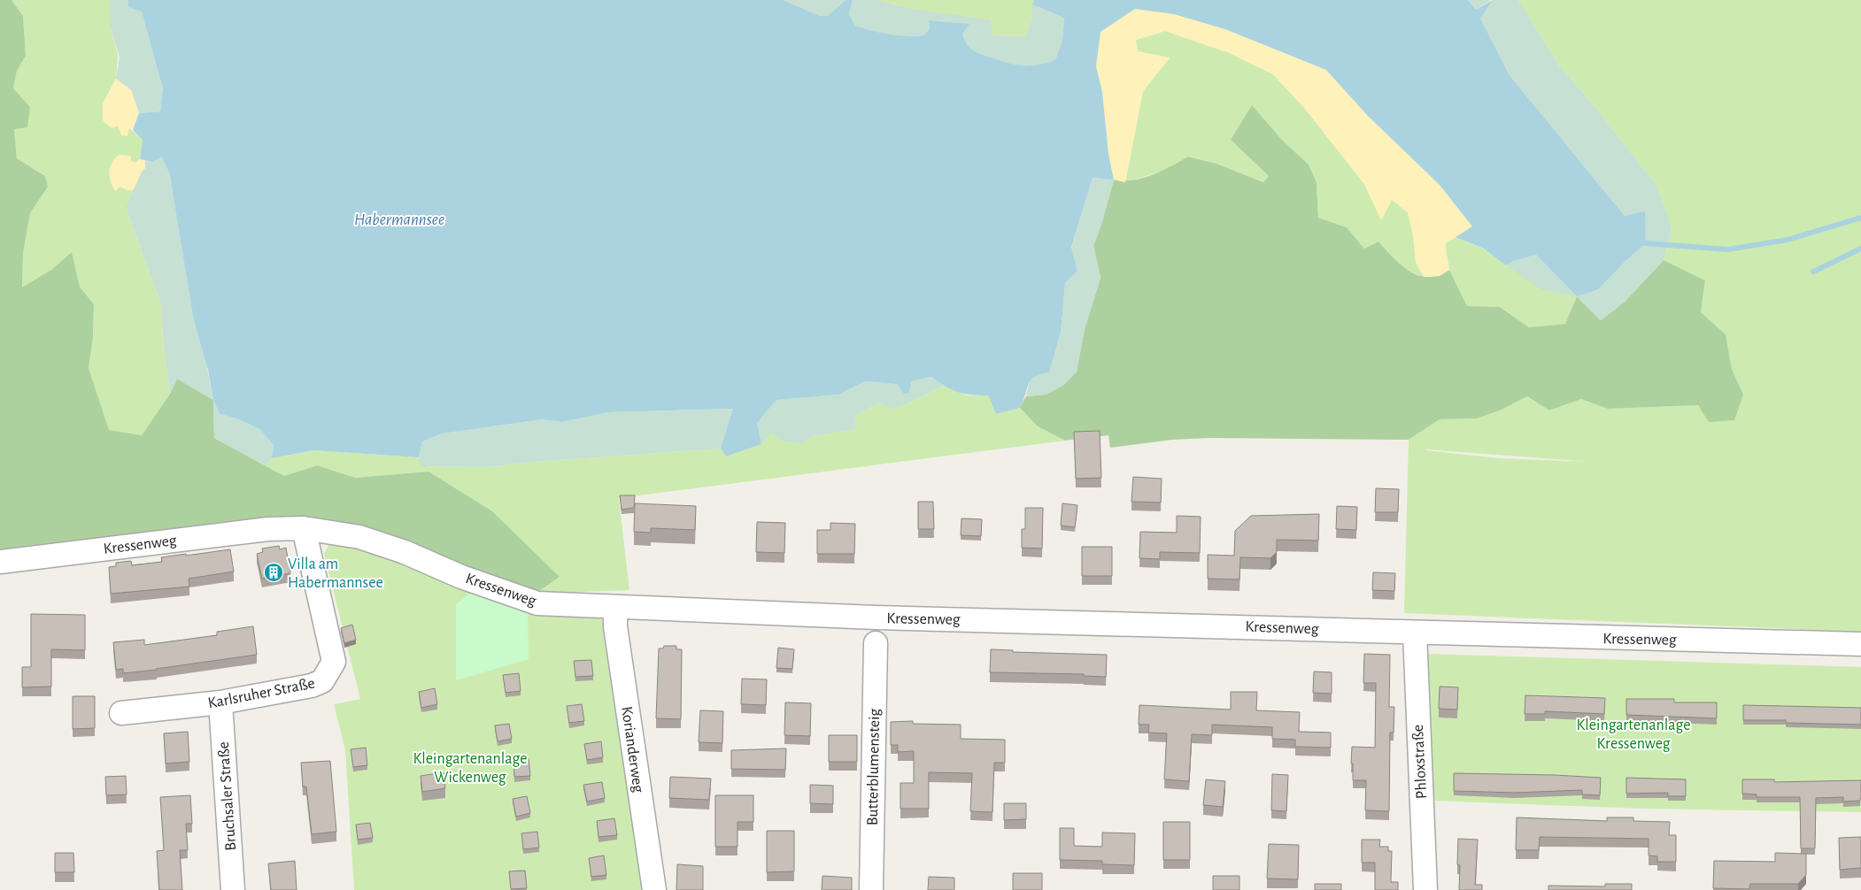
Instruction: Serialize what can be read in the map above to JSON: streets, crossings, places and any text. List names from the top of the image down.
{
  "streets": {
    "street": [
      "Kressenweg",
      "Karlsruher Straße",
      "Korianderweg",
      "Phloxstraße",
      "Butterblumensteig",
      "Bruchsaler Straße"
    ]
  },
  "crossings": [
    ["Kressenweg", "Karlsruher Straße"],
    ["Kressenweg", "Korianderweg"],
    ["Kressenweg", "Phloxstraße"],
    ["Karlsruher Straße", "Bruchsaler Straße"]
  ],
  "water": ["Habermannsee"],
  "parks": ["Kleingartenanlage Kressenweg", "Kleingartenanlage Wickenweg"],
  "places": {
    "building": ["Villa am Habermannsee"]
  }
}
